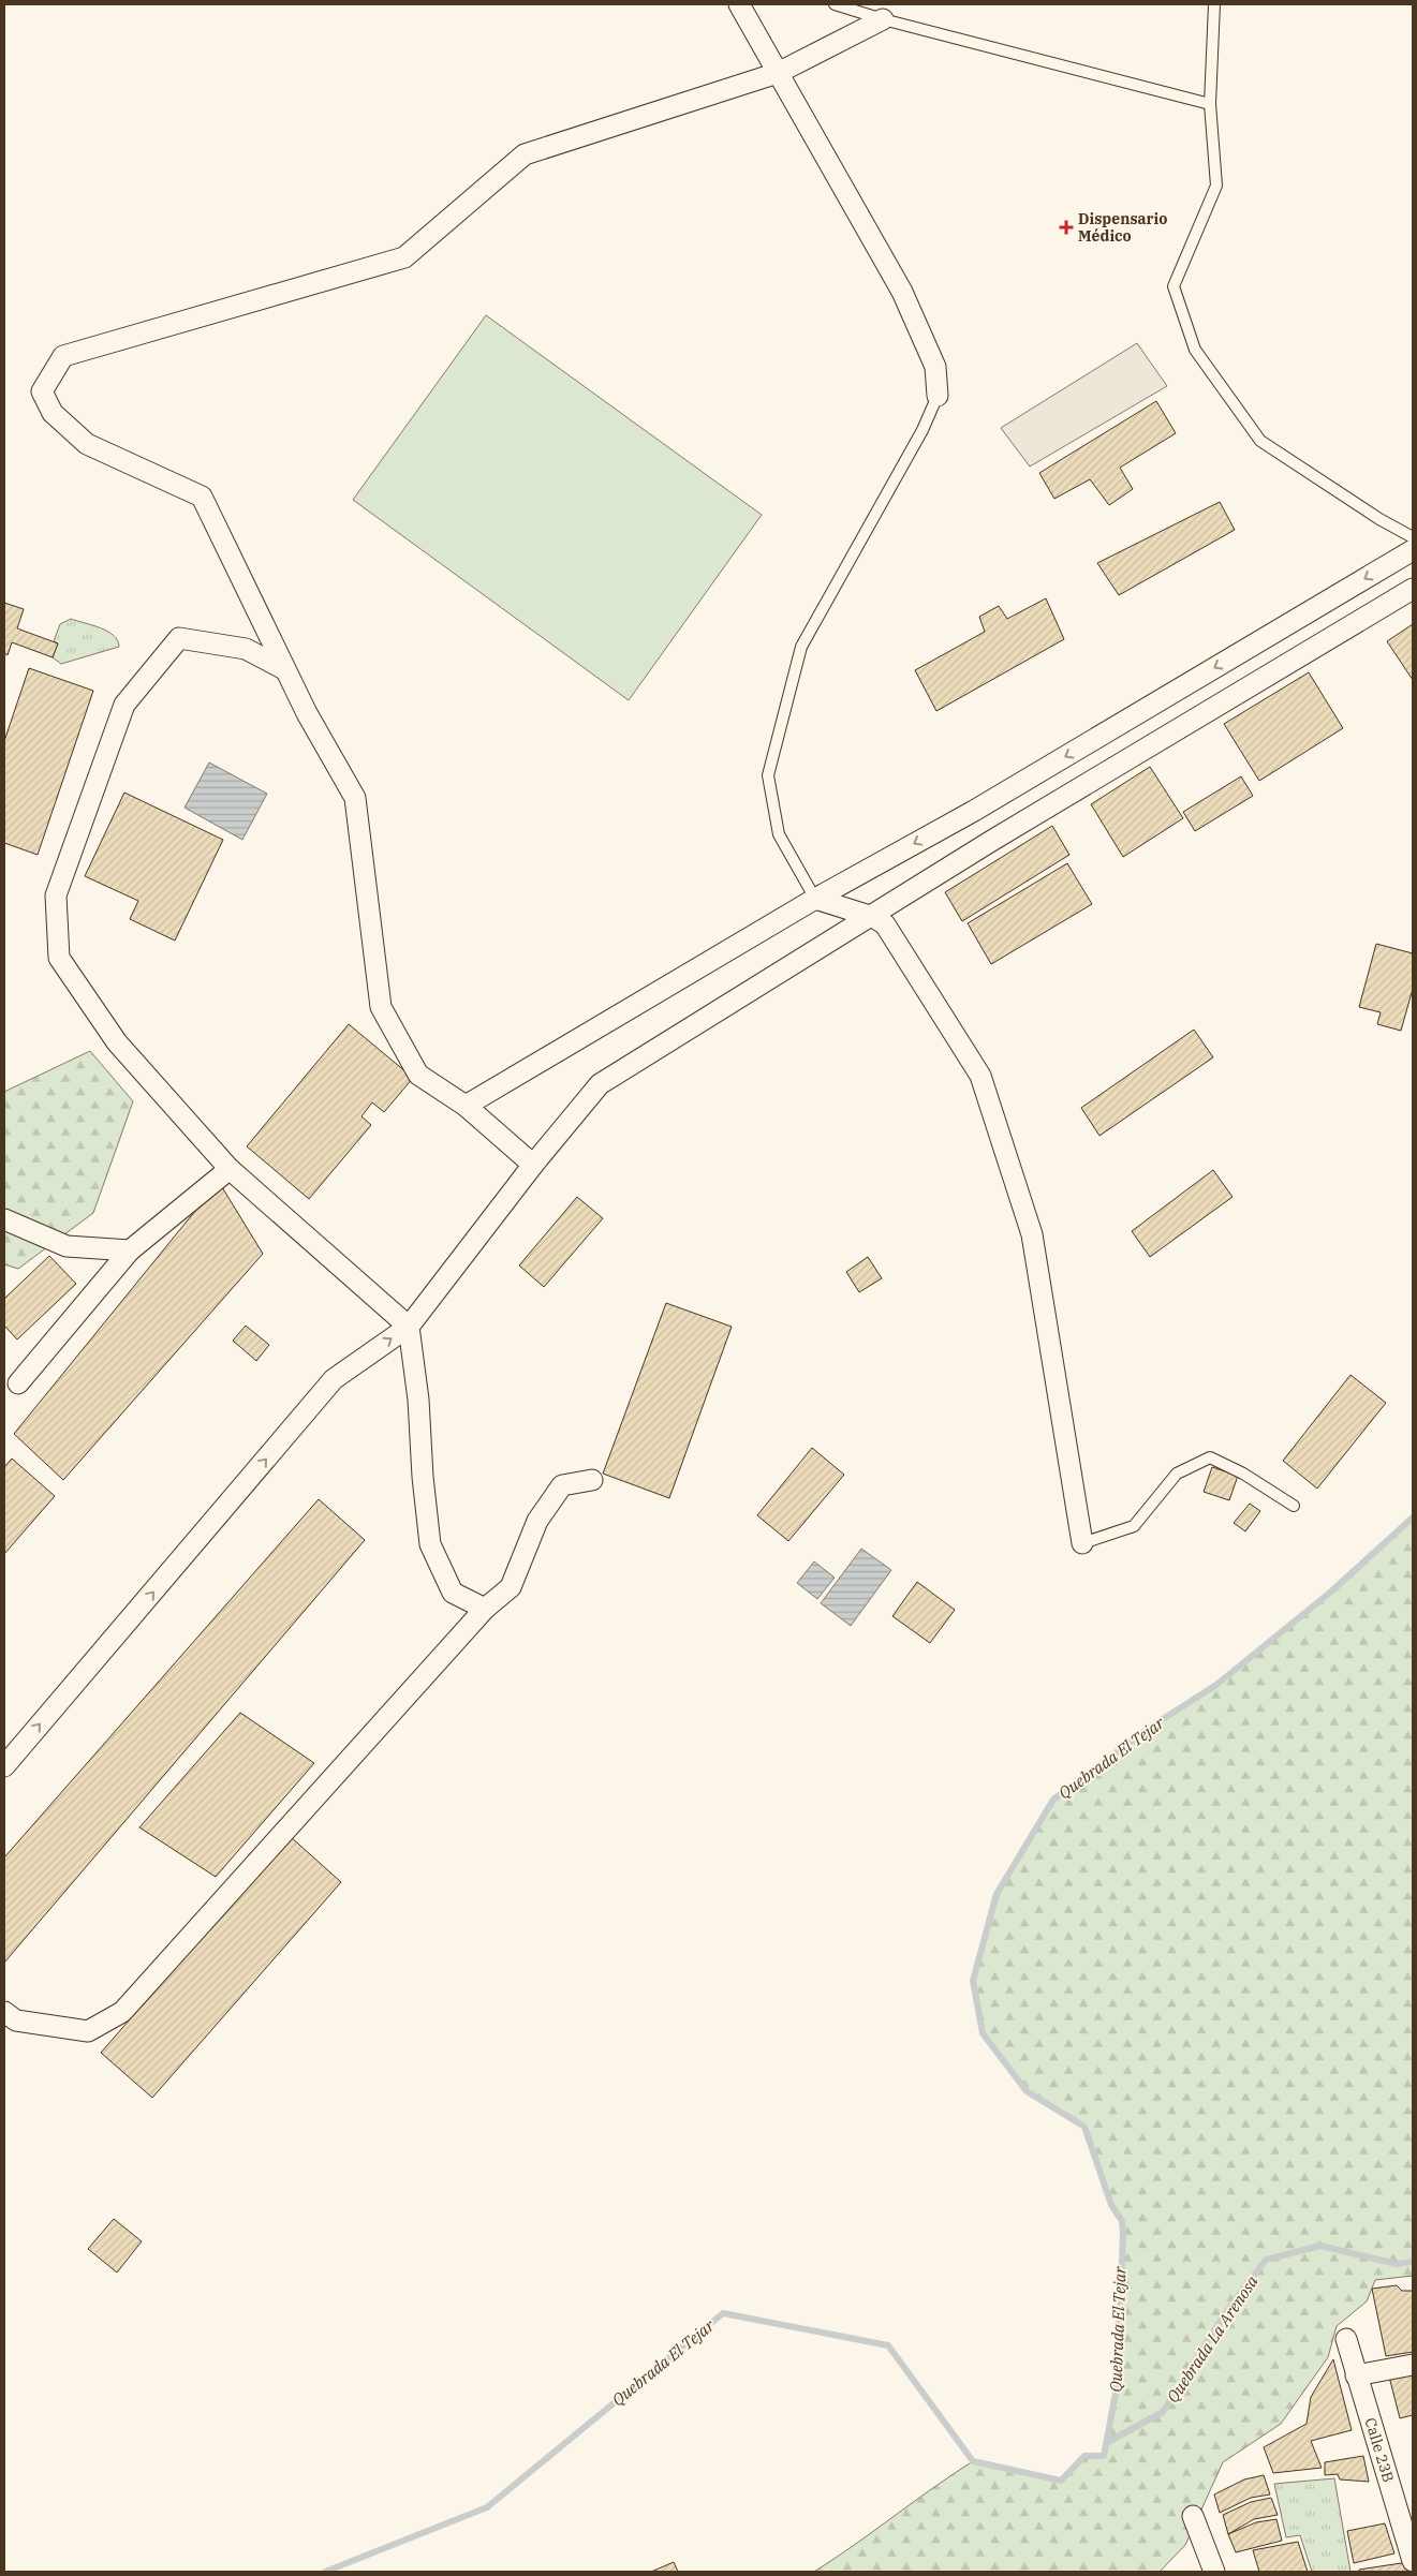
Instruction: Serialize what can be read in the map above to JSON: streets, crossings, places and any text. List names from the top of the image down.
{
  "streets": {
    "street": ["Calle 23B"]
  },
  "water": ["Quebrada El Tejar", "Quebrada La Arenosa"],
  "places": {
    "health": ["Dispensario Médico"]
  }
}
